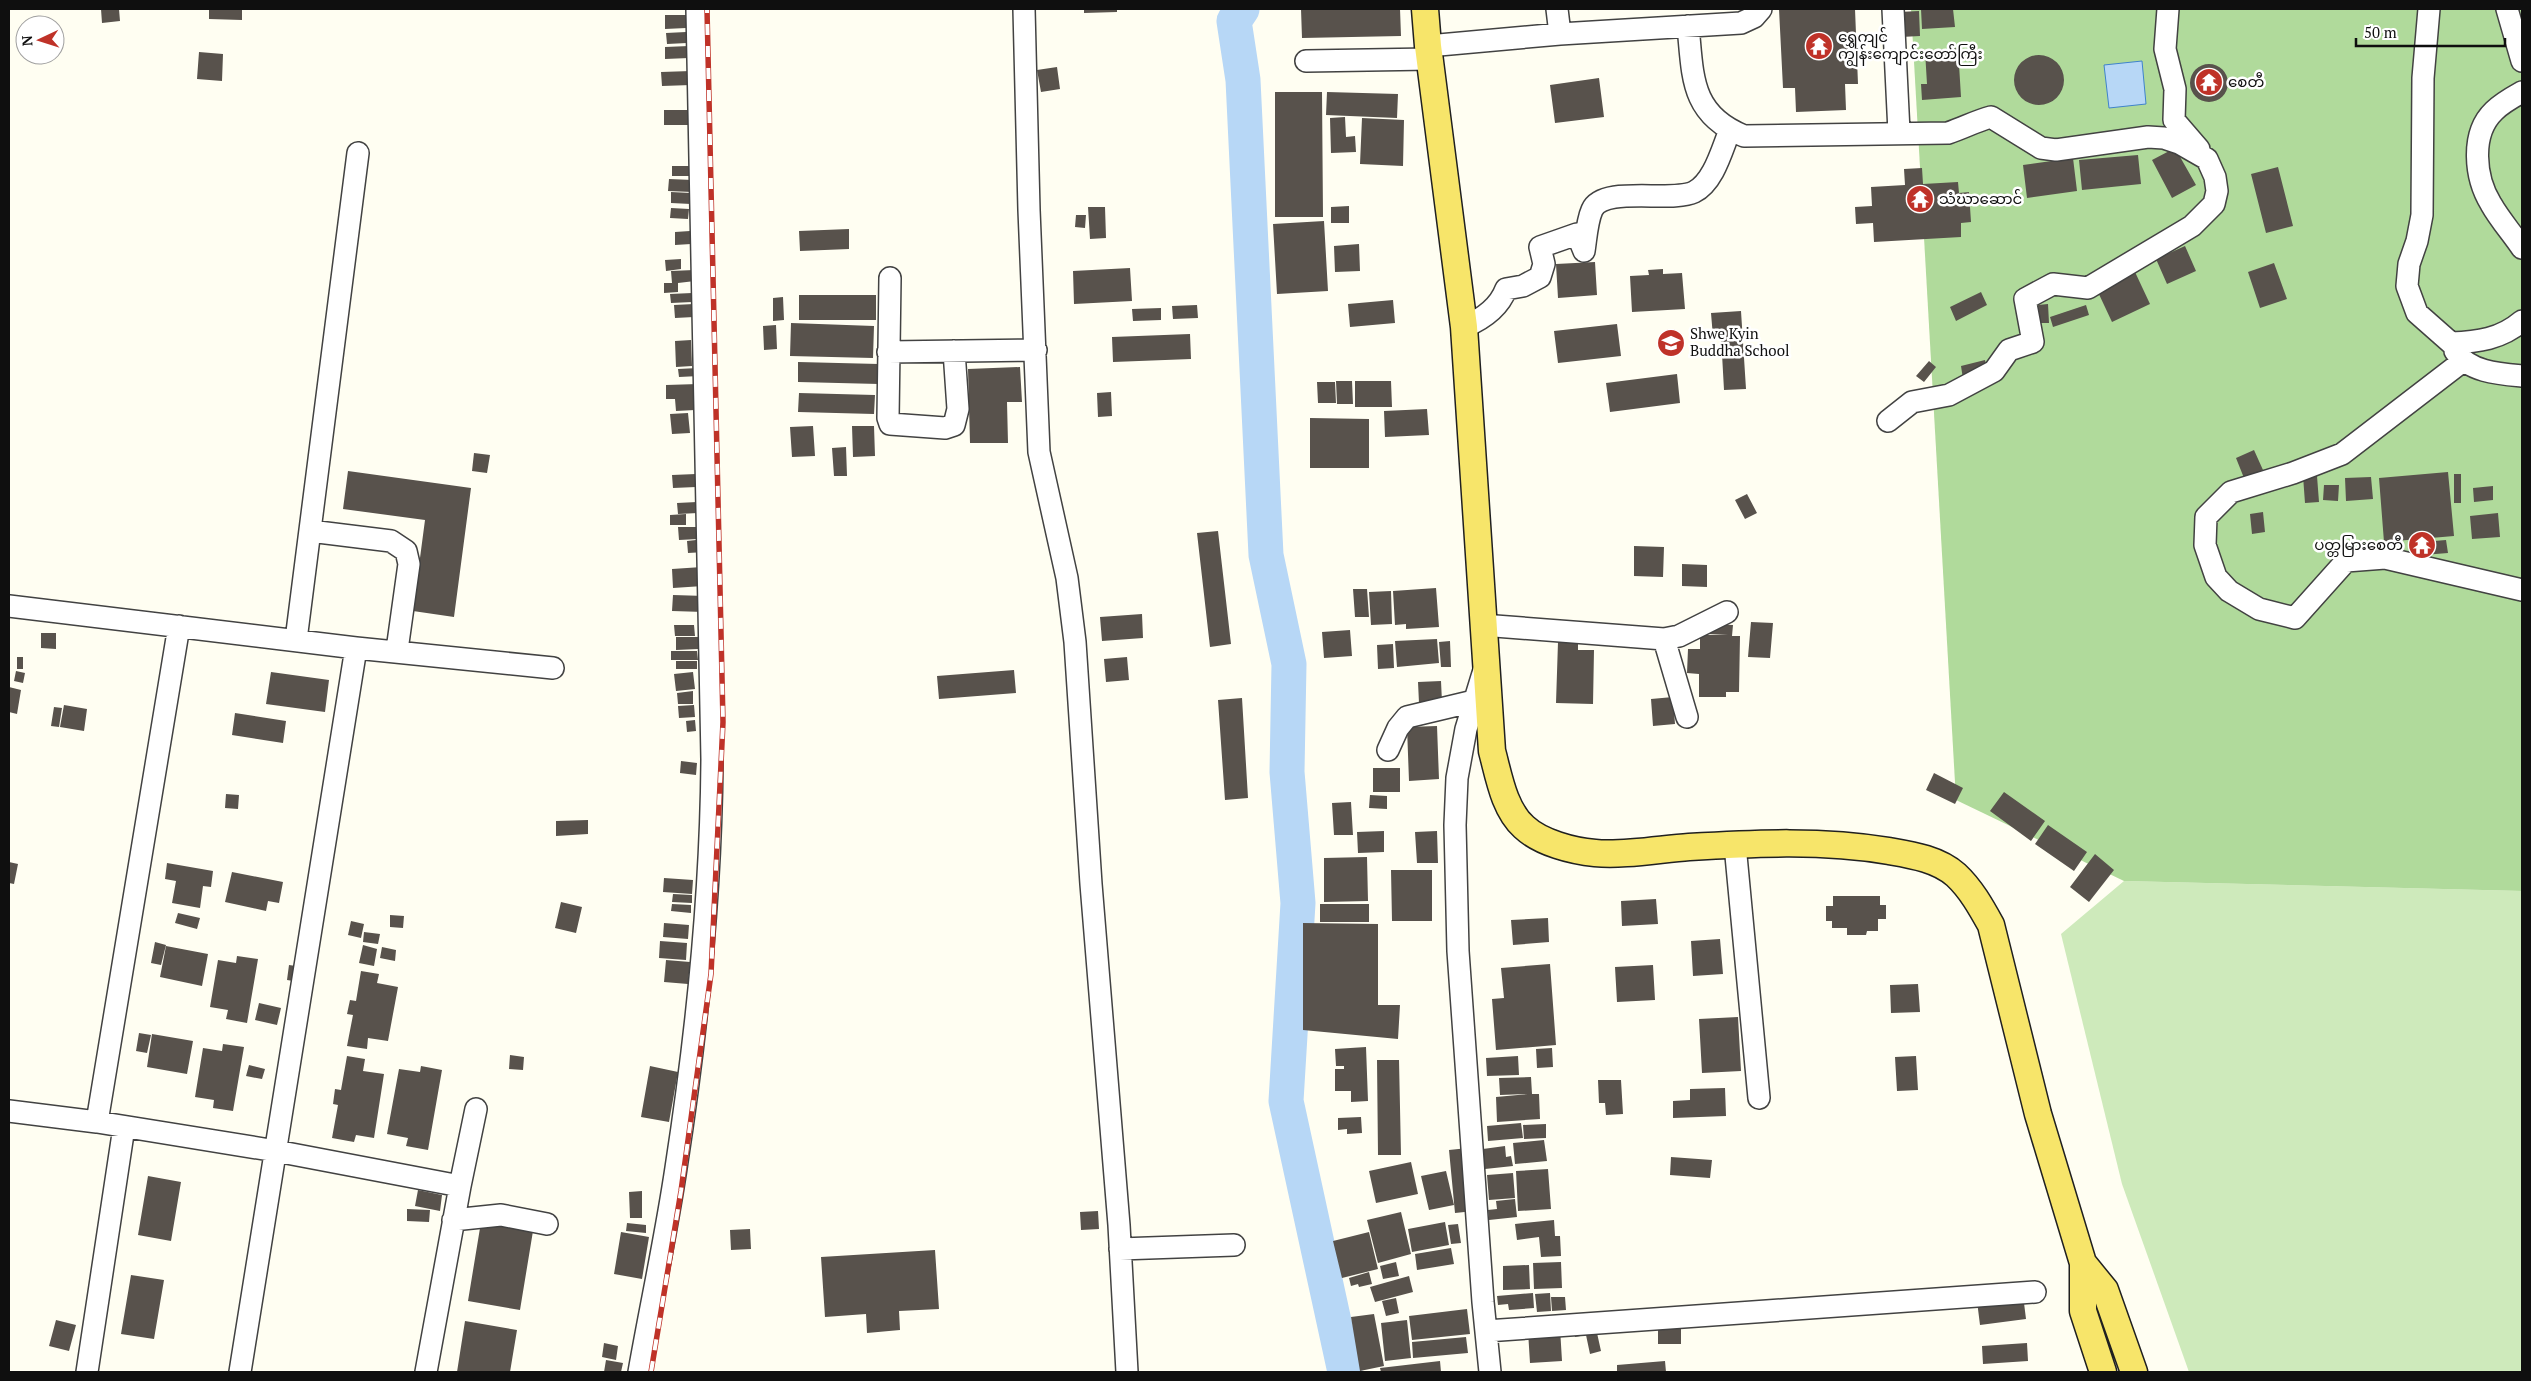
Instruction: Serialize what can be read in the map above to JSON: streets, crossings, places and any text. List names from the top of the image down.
{
  "places": {
    "temple": [
      "ရွှေကျင် ကျွန်းကျောင်းတော်ကြီး",
      "စေတီ",
      "သံဃာဆောင်",
      "ပတ္တမြားစေတီ"
    ],
    "school or university": ["Shwe Kyin Buddha School"]
  },
  "scale_bar": "50 m",
  "north": "left"
}
